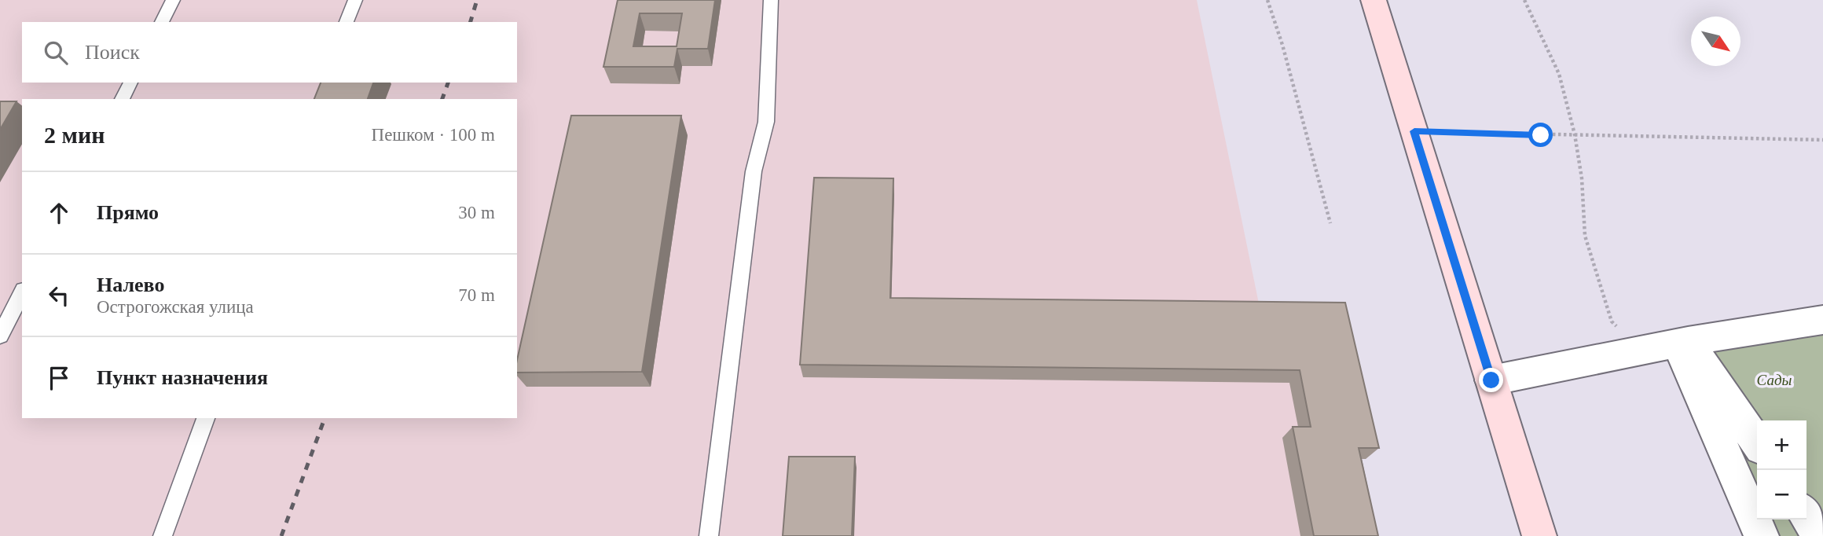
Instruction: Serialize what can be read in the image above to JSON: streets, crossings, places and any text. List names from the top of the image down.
{
  "parks": ["Сады"],
  "north": "bottom right",
  "page": {
    "search": "Поиск",
    "heading": ["2 мин", "Пешком · 100 m"],
    "list": [
      ["Прямо", "30 m"],
      ["Налево", "Острогожская улица", "70 m"],
      "Пункт назначения"
    ],
    "map_buttons": ["+", "−"]
  }
}
